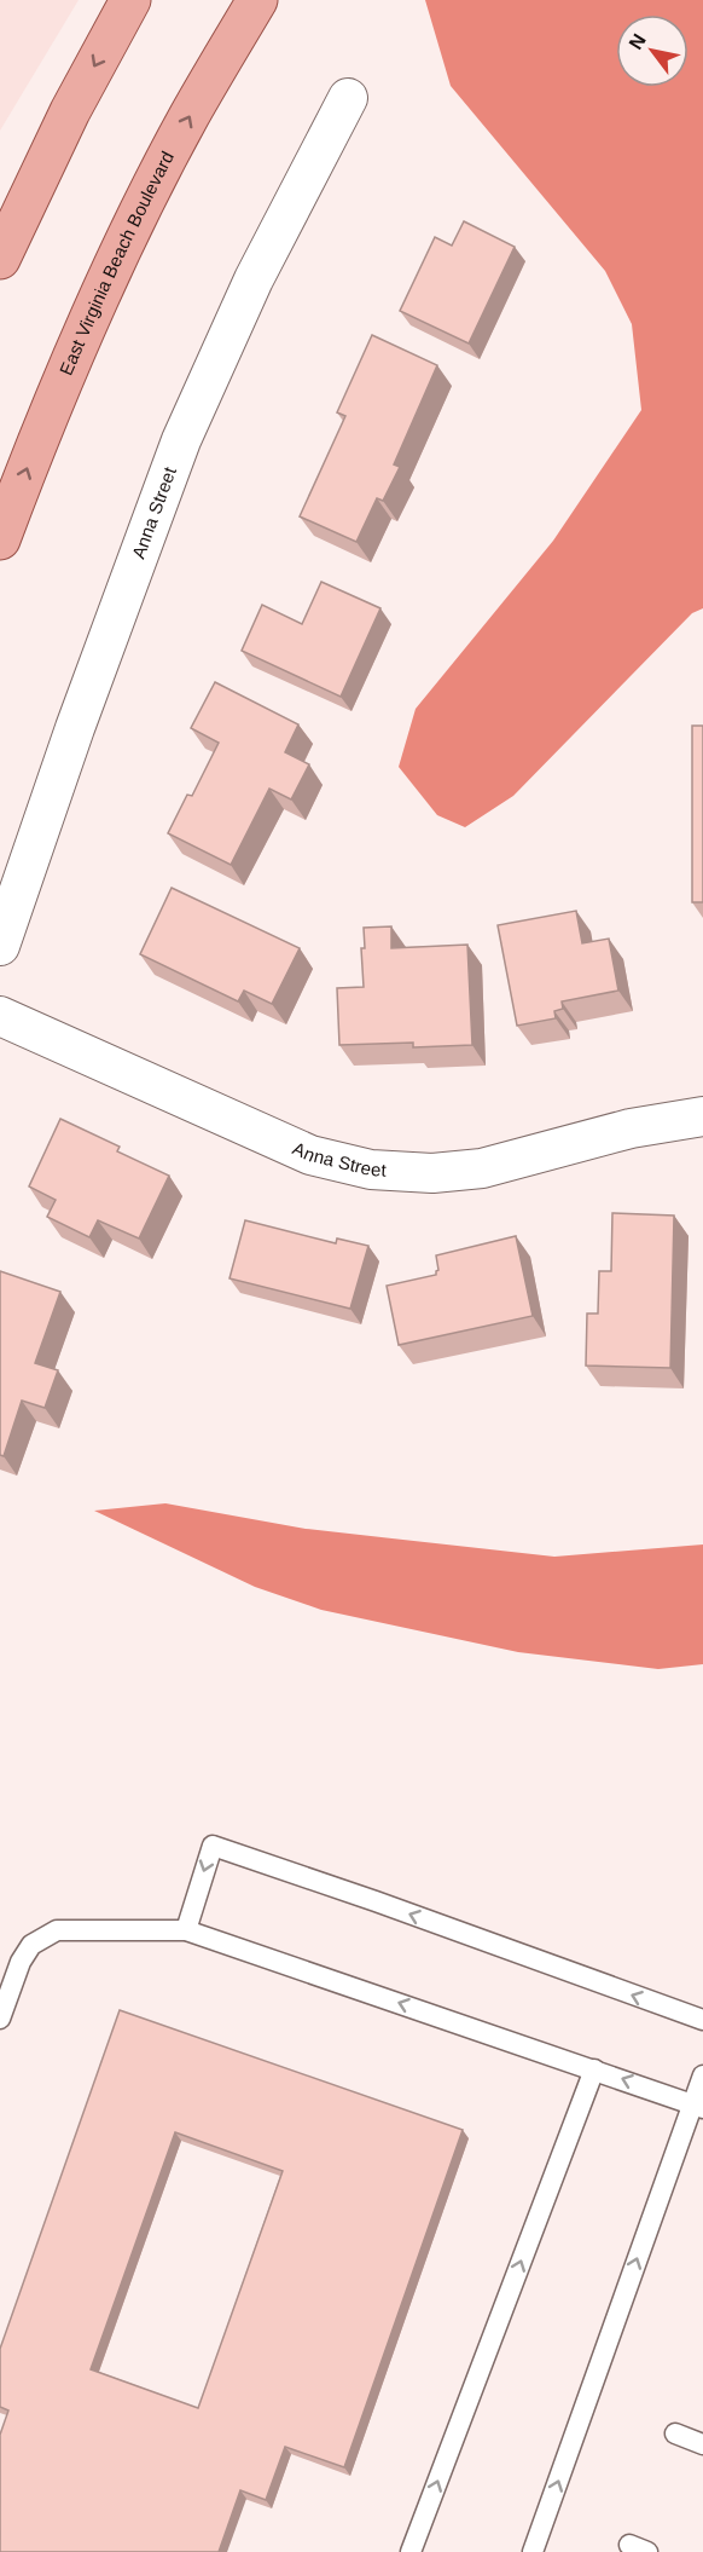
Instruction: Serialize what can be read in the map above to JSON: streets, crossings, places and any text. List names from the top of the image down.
{
  "streets": {
    "main road": ["East Virginia Beach Boulevard"],
    "street": ["Anna Street"]
  },
  "north": "top left"
}
